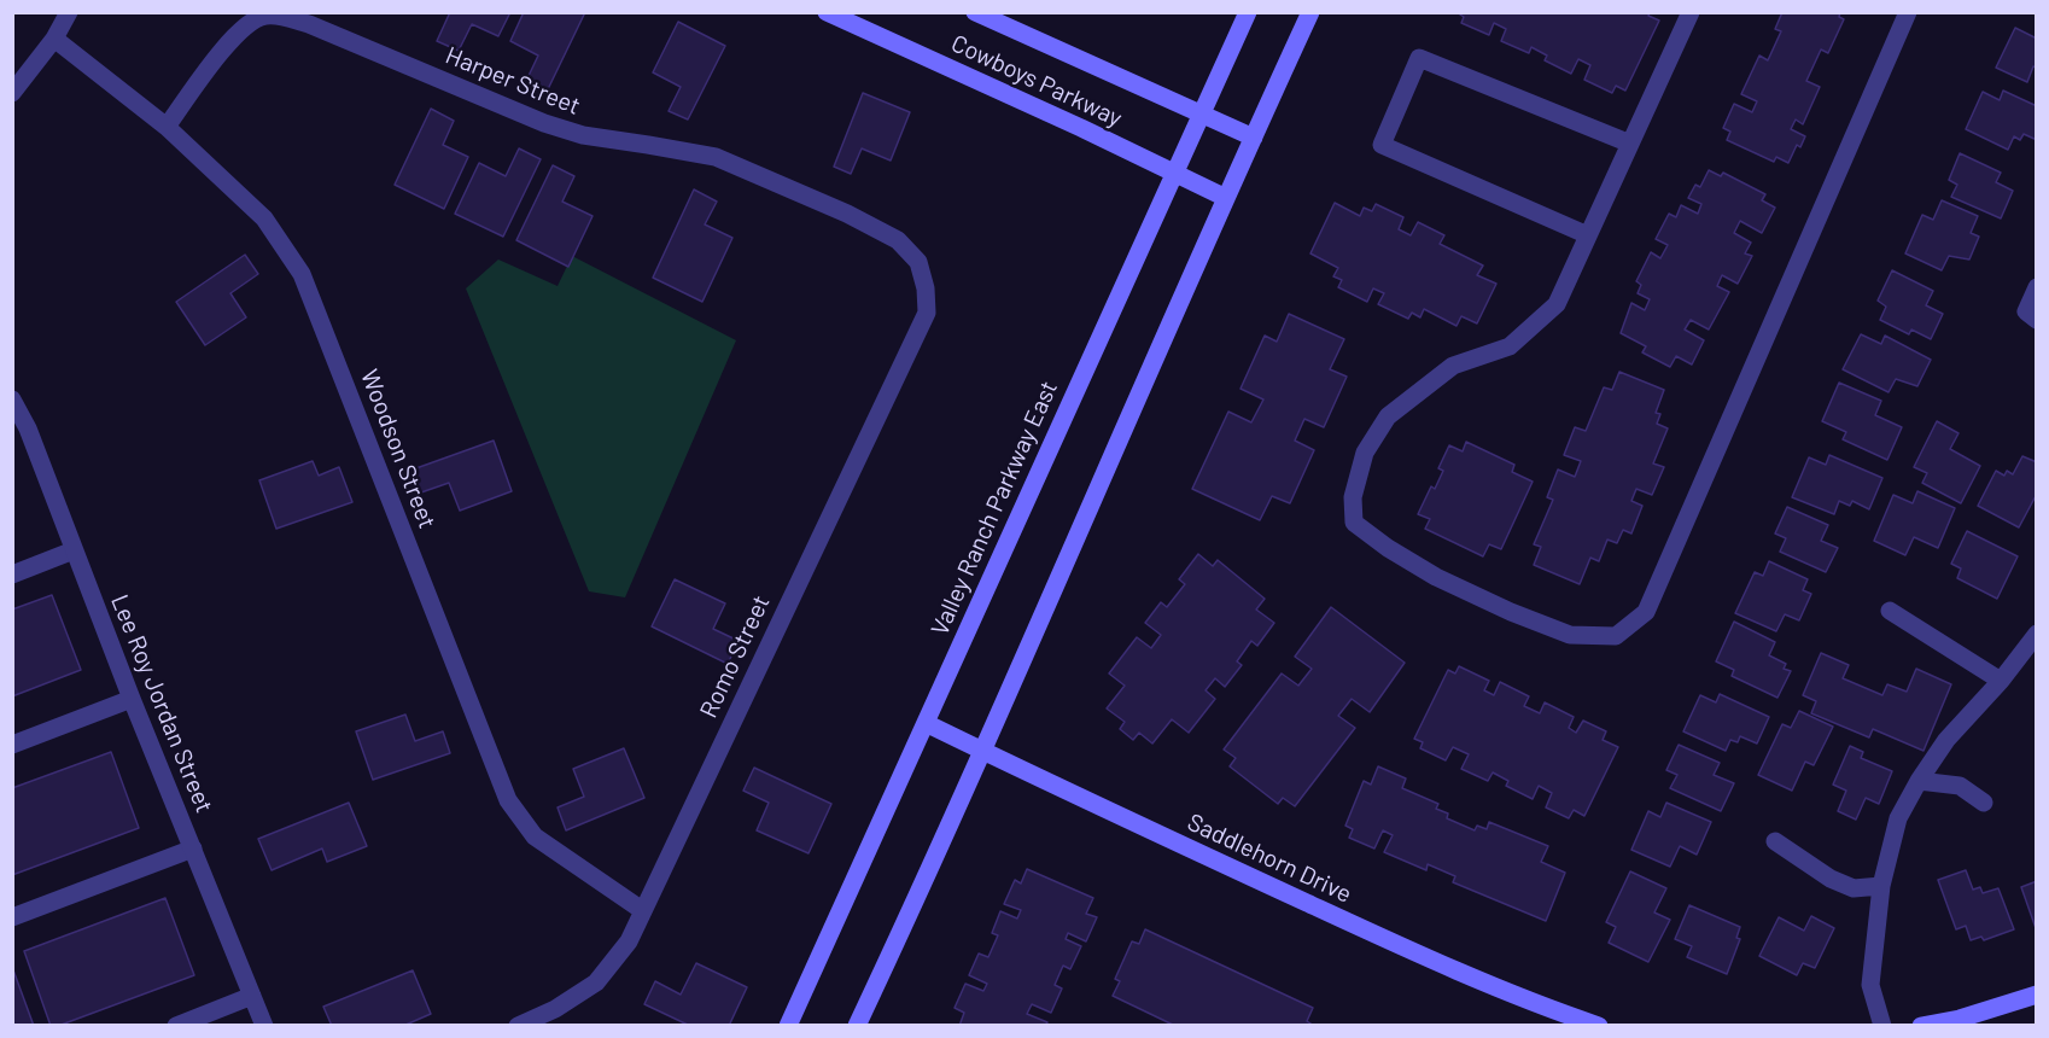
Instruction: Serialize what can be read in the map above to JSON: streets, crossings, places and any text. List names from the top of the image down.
{
  "streets": {
    "main road": ["Cowboys Parkway", "Valley Ranch Parkway East", "Saddlehorn Drive"],
    "street": [
      "Harper Street",
      "Woodson Street",
      "Romo Street",
      "Lee Roy Jordan Street"
    ]
  },
  "crossings": [
    ["Harper Street", "Woodson Street"],
    ["Harper Street", "Romo Street"],
    ["Cowboys Parkway", "Valley Ranch Parkway East"],
    ["Woodson Street", "Romo Street"],
    ["Valley Ranch Parkway East", "Saddlehorn Drive"]
  ]
}
